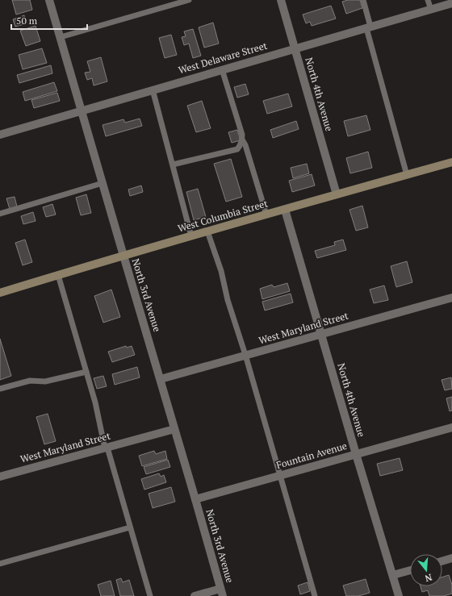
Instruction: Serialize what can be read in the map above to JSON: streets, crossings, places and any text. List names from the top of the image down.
{
  "streets": {
    "main road": ["West Columbia Street"],
    "street": [
      "West Delaware Street",
      "North 4th Avenue",
      "North 3rd Avenue",
      "West Maryland Street",
      "Fountain Avenue"
    ]
  },
  "crossings": [
    ["West Delaware Street", "North 4th Avenue"],
    ["West Delaware Street", "North 3rd Avenue"],
    ["North 4th Avenue", "West Columbia Street"],
    ["North 4th Avenue", "West Maryland Street"],
    ["North 4th Avenue", "Fountain Avenue"],
    ["West Columbia Street", "North 3rd Avenue"],
    ["North 3rd Avenue", "West Maryland Street"],
    ["North 3rd Avenue", "Fountain Avenue"]
  ],
  "scale_bar": "50 m",
  "north": "bottom"
}
